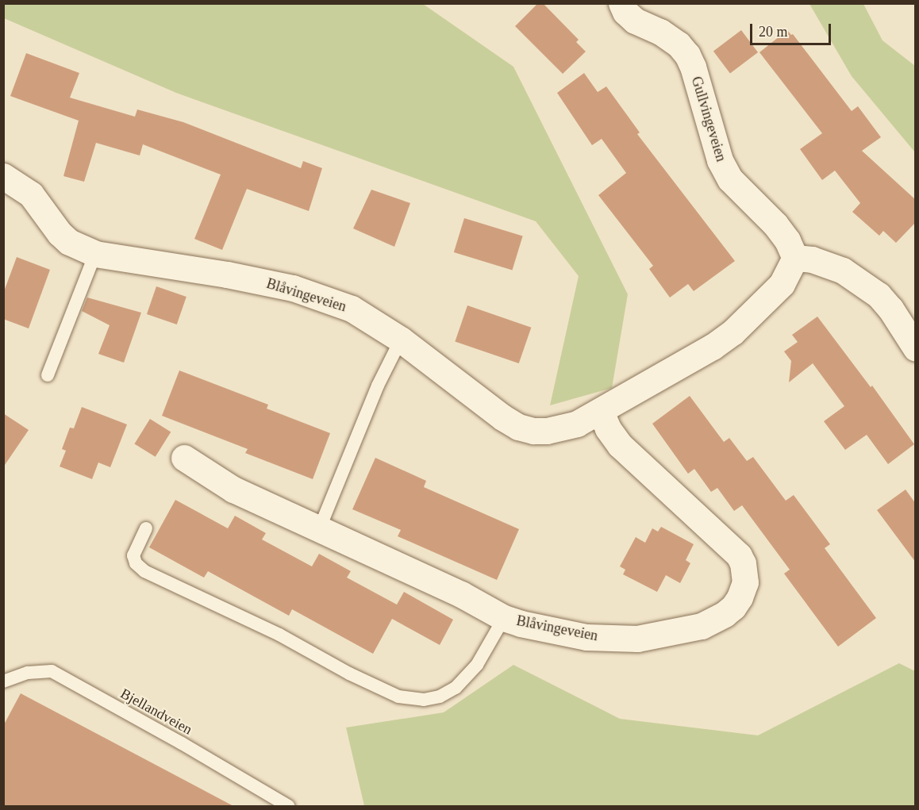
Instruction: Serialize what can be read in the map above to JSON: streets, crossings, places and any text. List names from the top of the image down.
{
  "streets": {
    "street": ["Gullvingeveien", "Blåvingeveien"],
    "lane": ["Bjellandveien"]
  },
  "crossings": [
    ["Gullvingeveien", "Blåvingeveien"]
  ],
  "scale_bar": "20 m"
}
